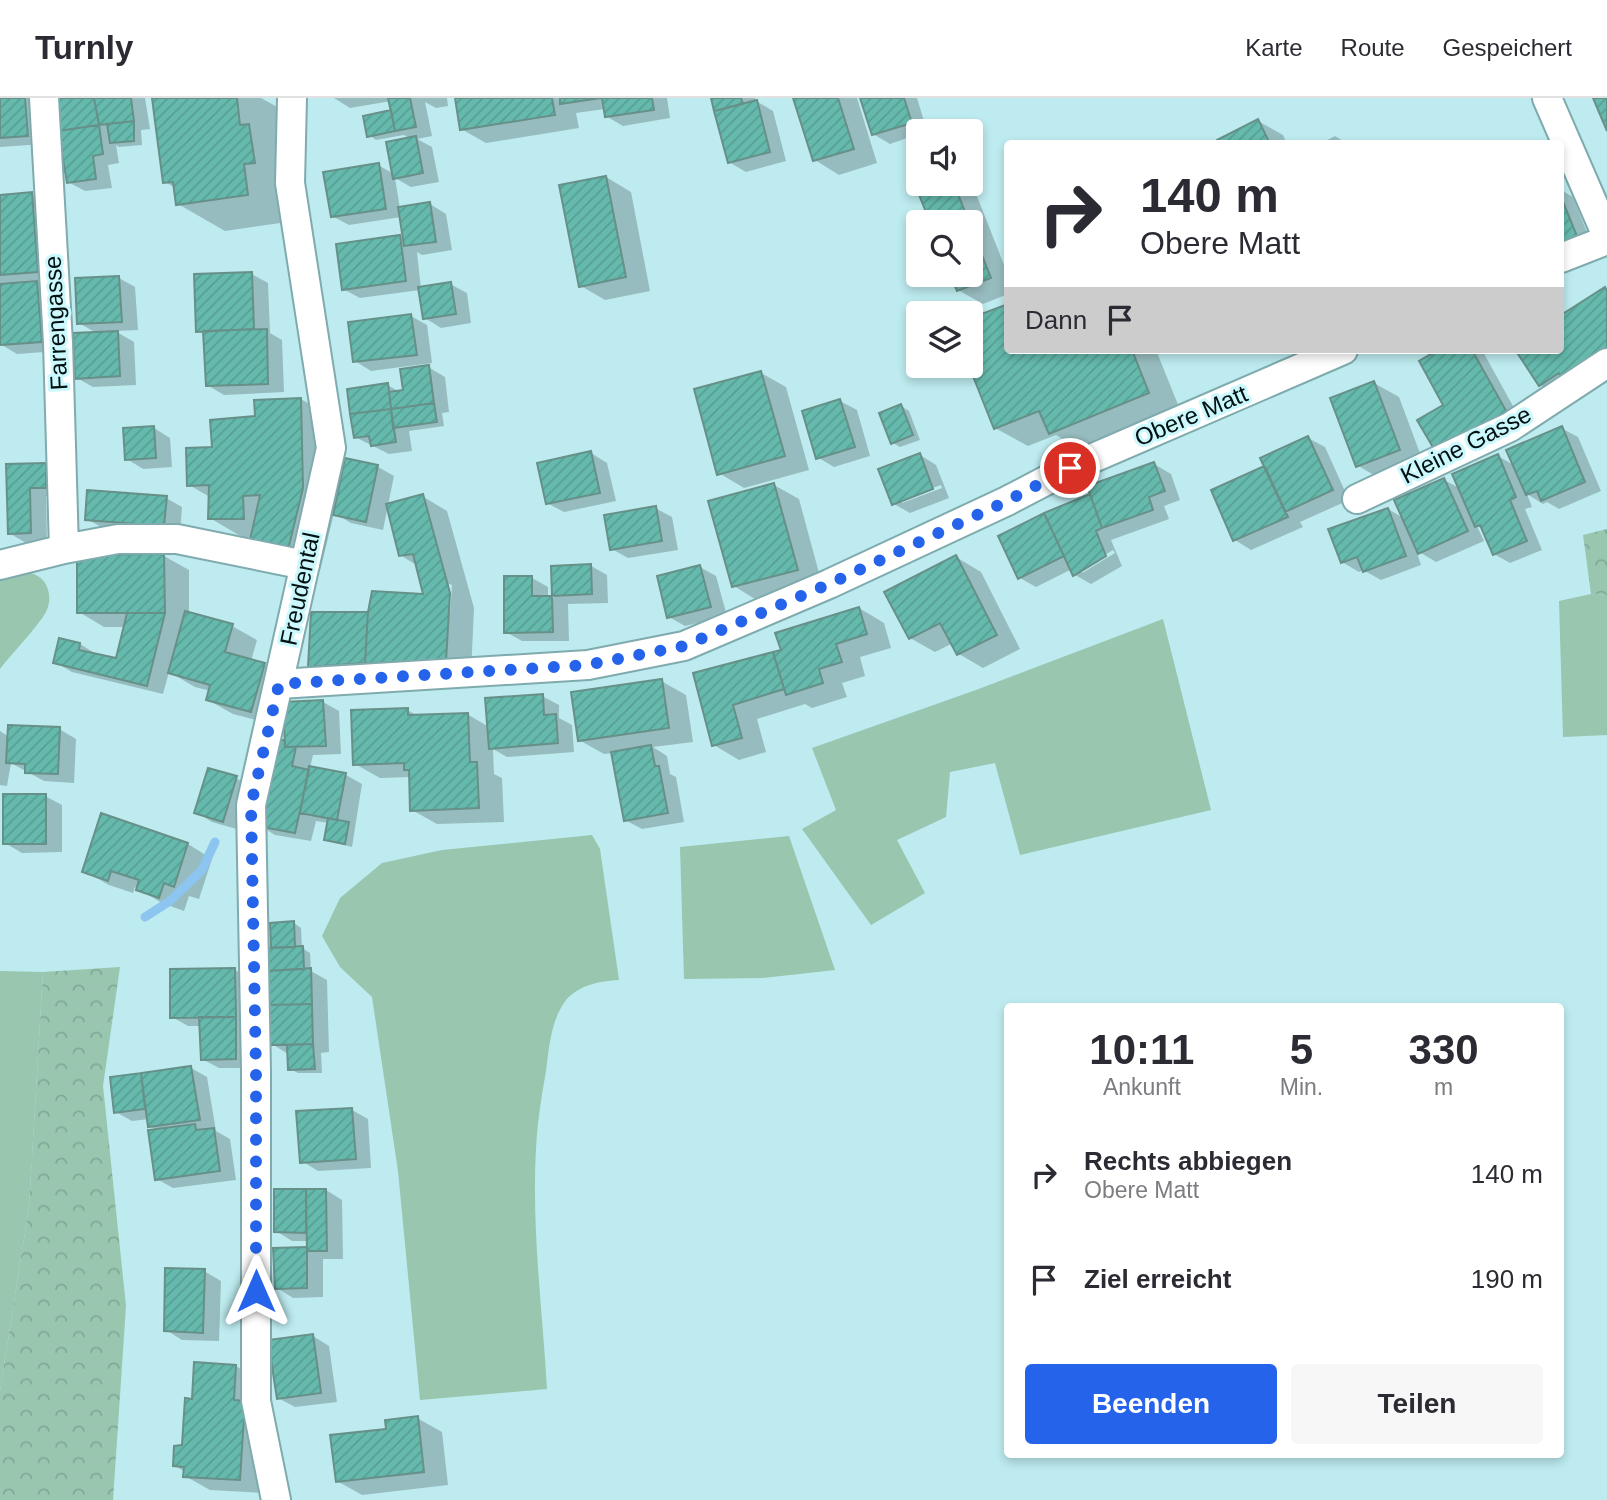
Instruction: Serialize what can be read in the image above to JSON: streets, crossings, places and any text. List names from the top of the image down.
{
  "streets": {
    "street": [
      "Farrengasse",
      "Obere Matt",
      "Kleine Gasse",
      "Freudental"
    ]
  },
  "crossings": [
    ["Obere Matt", "Freudental"]
  ],
  "page": {
    "header": "Turnly",
    "nav": ["Karte", "Route", "Gespeichert"],
    "turn": ["140 m", "Obere Matt"],
    "then": "Dann",
    "eta": [
      "10:11",
      "Ankunft",
      "5",
      "Min.",
      "330",
      "m"
    ],
    "list": [
      {
        "name": "Rechts abbiegen",
        "note": "Obere Matt",
        "value": "140 m"
      },
      {
        "name": "Ziel erreicht",
        "value": "190 m"
      }
    ],
    "buttons": ["Beenden", "Teilen"]
  }
}
